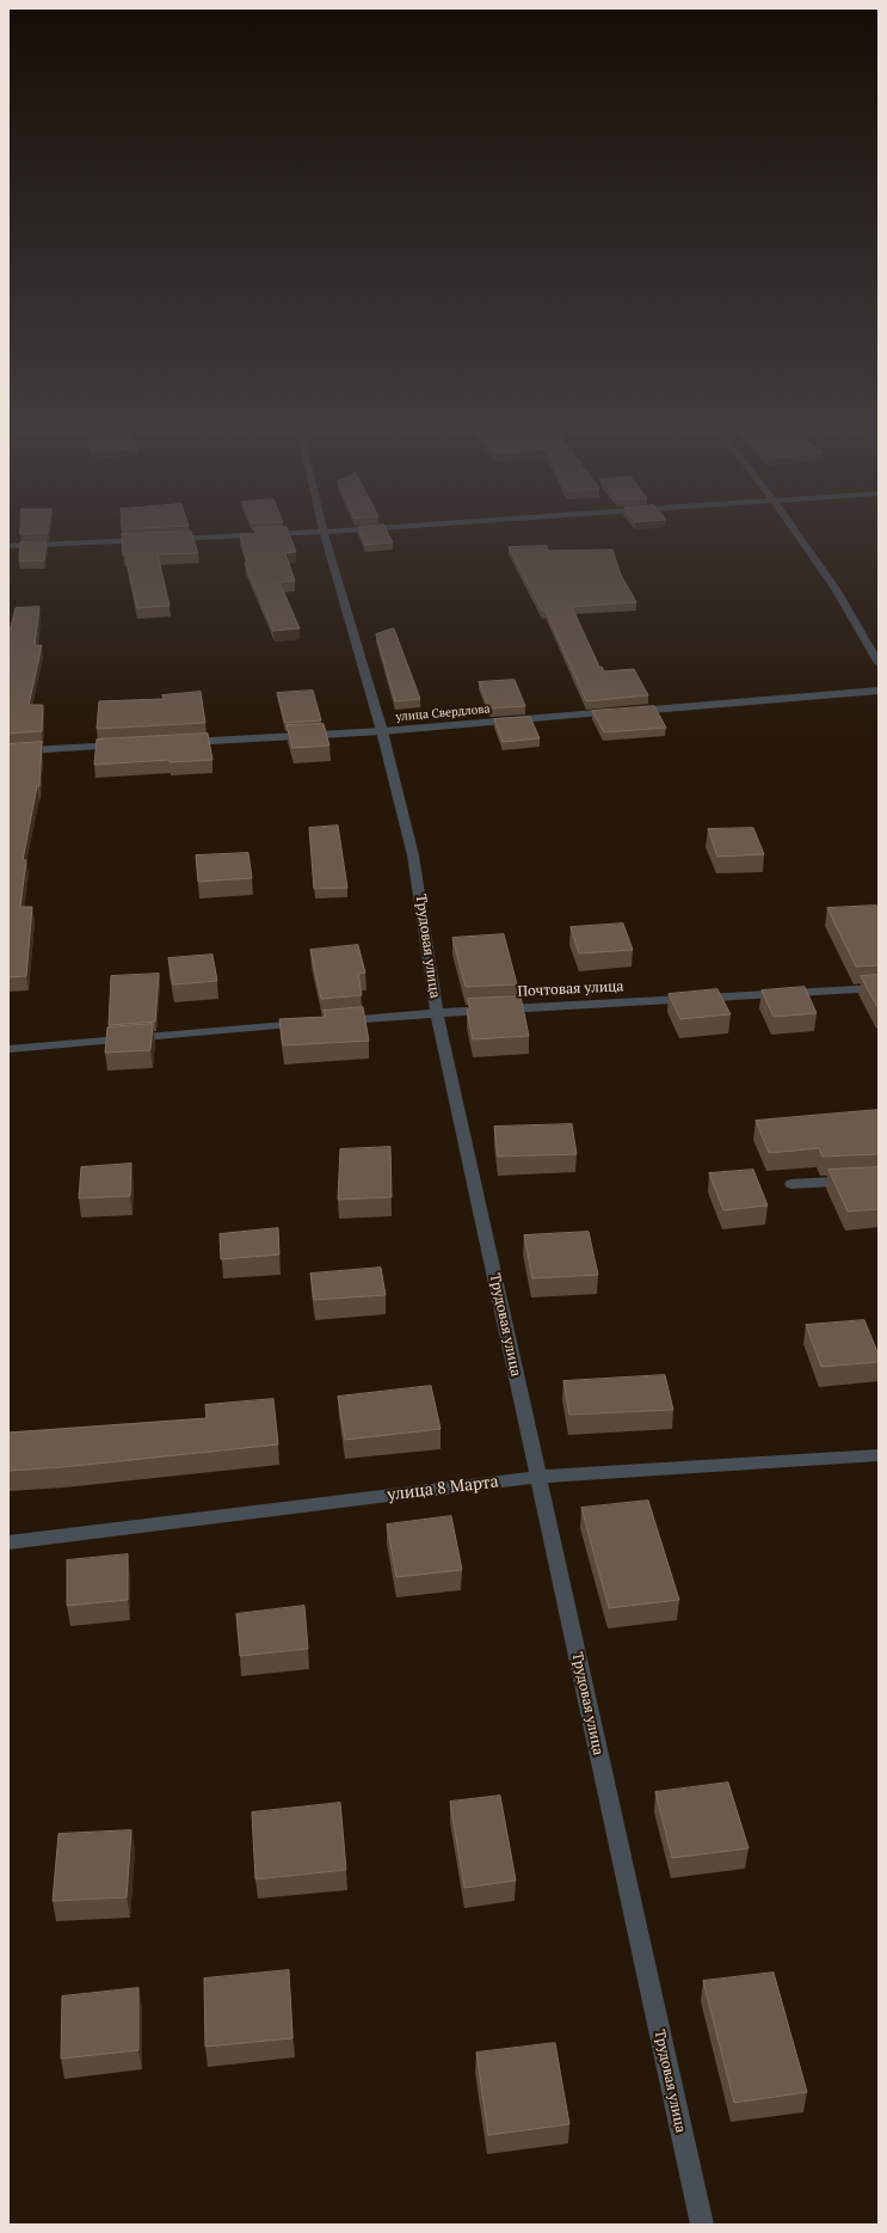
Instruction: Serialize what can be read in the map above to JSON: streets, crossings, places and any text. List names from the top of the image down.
{
  "streets": {
    "street": [
      "улица Свердлова",
      "Трудовая улица",
      "Почтовая улица",
      "улица 8 Марта"
    ]
  },
  "crossings": [
    ["улица Свердлова", "Трудовая улица"],
    ["Трудовая улица", "Почтовая улица"],
    ["Трудовая улица", "улица 8 Марта"]
  ]
}
